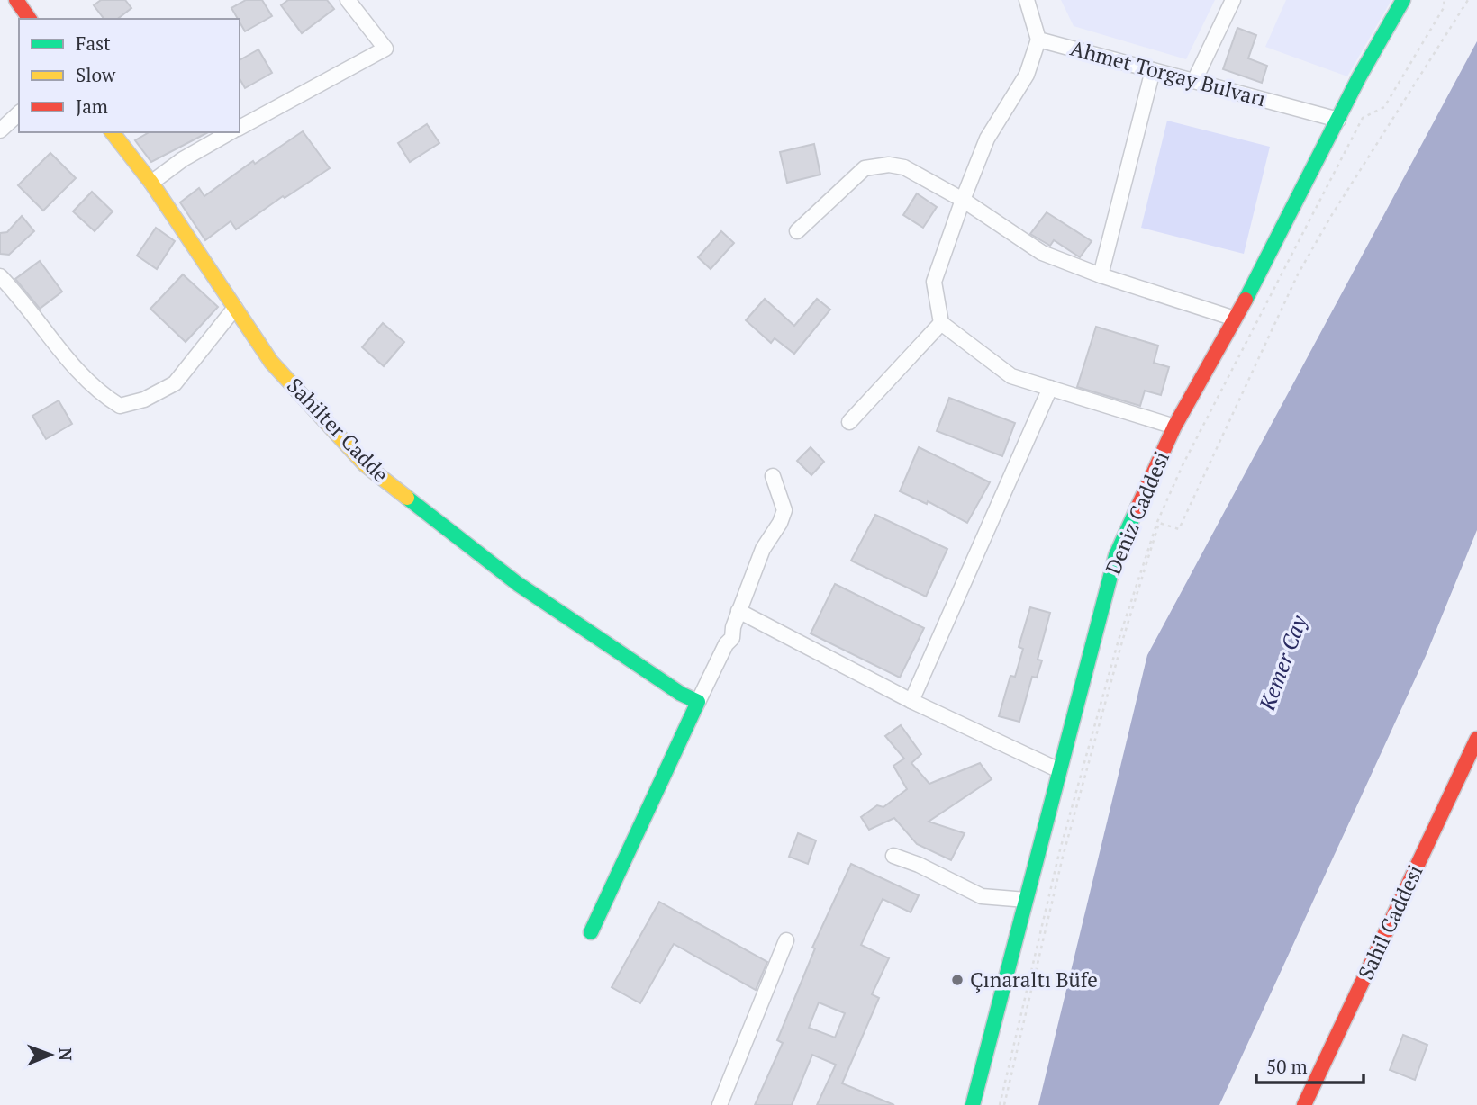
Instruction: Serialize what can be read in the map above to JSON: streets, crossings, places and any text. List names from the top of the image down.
{
  "streets": {
    "street": [
      "Ahmet Torgay Bulvarı",
      "Sahilter Cadde",
      "Deniz Caddesi",
      "Sahil Caddesi"
    ]
  },
  "crossings": [
    ["Ahmet Torgay Bulvarı", "Deniz Caddesi"]
  ],
  "water": ["Kemer Cay"],
  "places": ["Çınaraltı Büfe"],
  "legend": ["Fast", "Slow", "Jam"],
  "scale_bar": "50 m",
  "north": "right"
}
